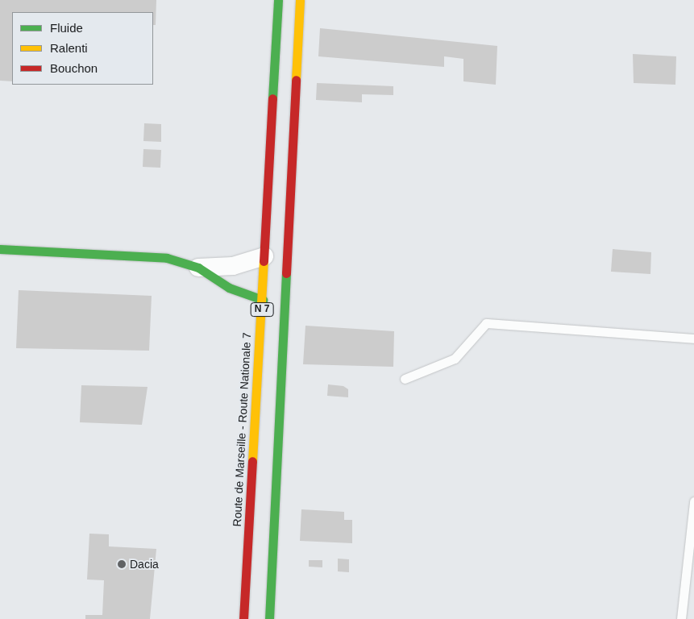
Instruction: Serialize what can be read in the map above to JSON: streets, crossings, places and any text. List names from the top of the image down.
{
  "streets": {
    "main road": ["N 7", "Route de Marseille - Route Nationale 7"]
  },
  "places": ["Dacia"],
  "legend": ["Fluide", "Ralenti", "Bouchon"]
}
